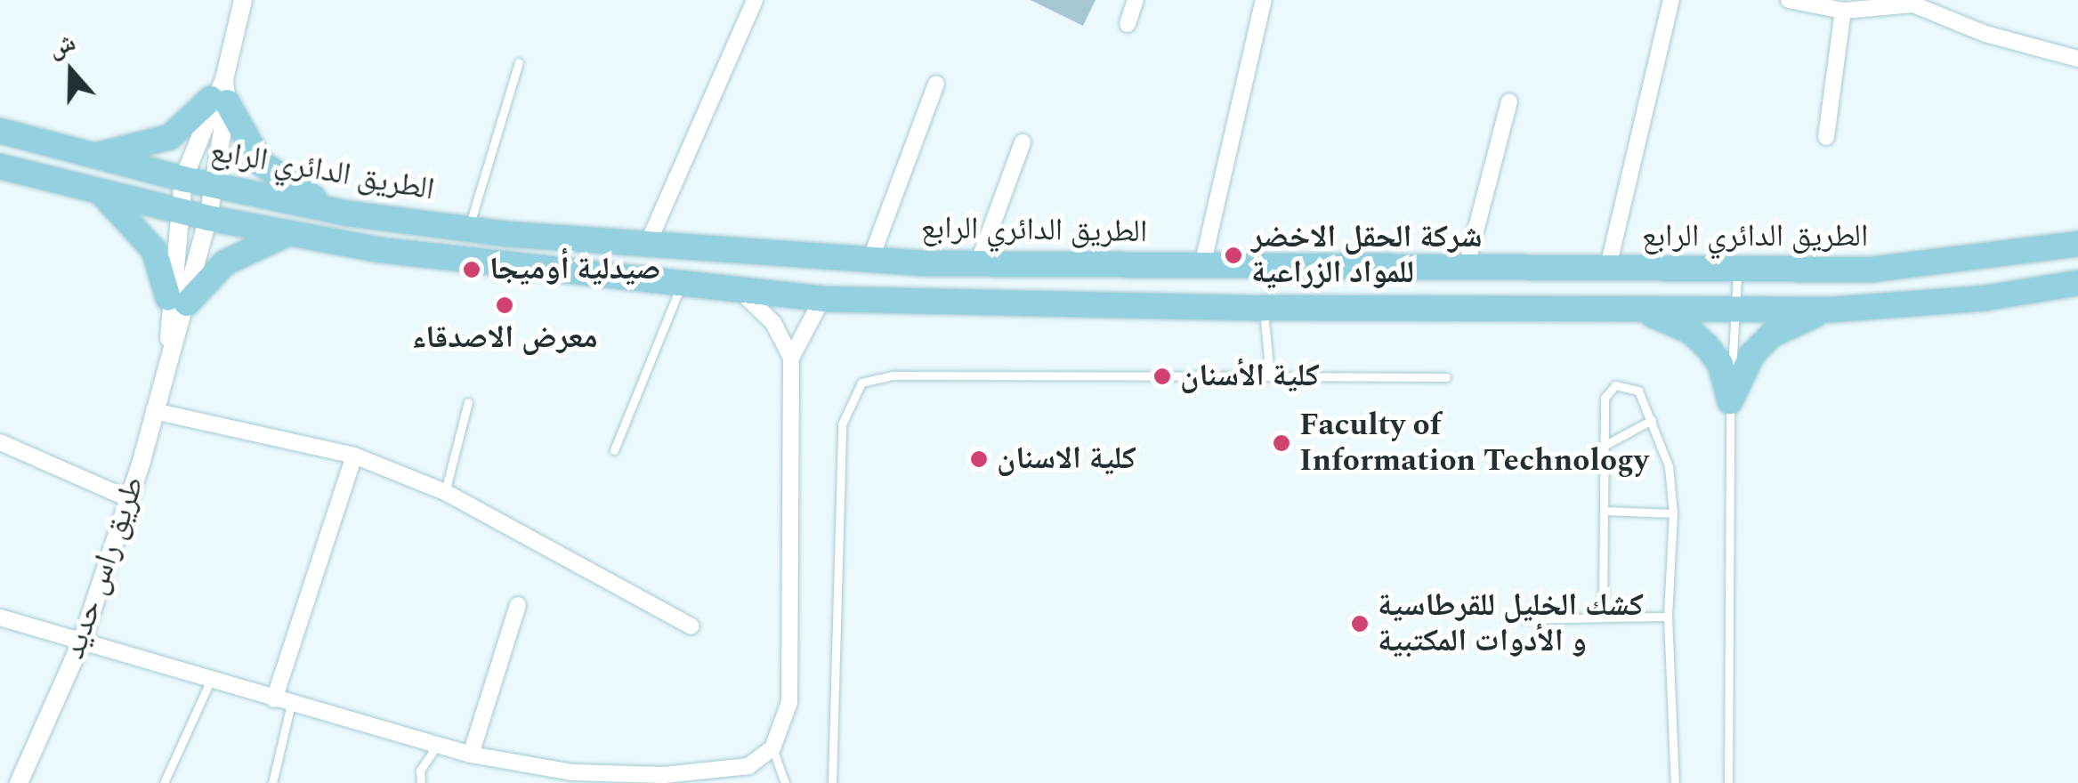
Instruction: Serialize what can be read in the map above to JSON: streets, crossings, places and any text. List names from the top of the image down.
{
  "streets": {
    "main road": ["الطريق الدائري الرابع"],
    "street": ["طريق راس حديد"]
  },
  "crossings": [
    ["الطريق الدائري الرابع", "طريق راس حديد"]
  ],
  "places": [
    "شركة الحقل الاخضر للمواد الزراعية",
    "صيدلية أوميجا",
    "معرض الاصدقاء",
    "كلية الأسنان",
    "Faculty of Information Technology",
    "كلية الاسنان",
    "كشك الخليل للقرطاسية و الأدوات المكتبية"
  ],
  "north": "top"
}
